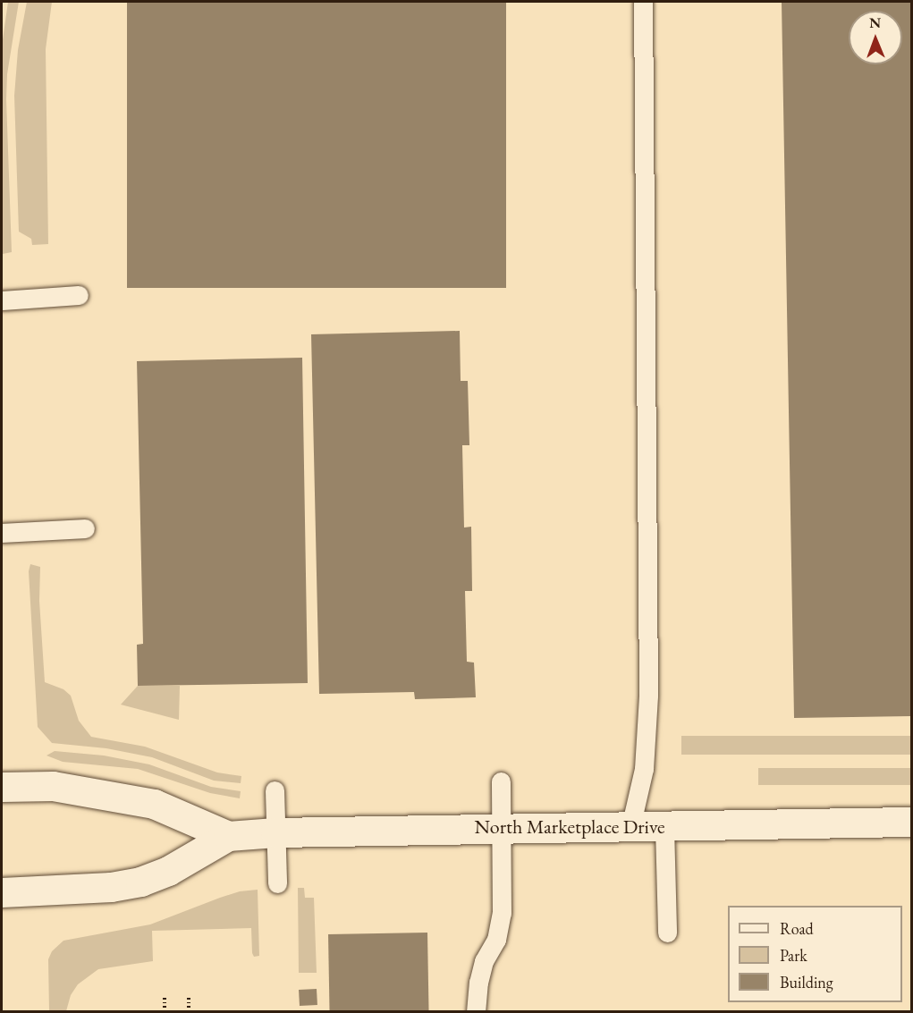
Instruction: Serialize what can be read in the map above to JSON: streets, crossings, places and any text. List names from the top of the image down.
{
  "streets": {
    "street": ["North Marketplace Drive"]
  },
  "legend": ["Road", "Park", "Building"],
  "north": "top"
}
